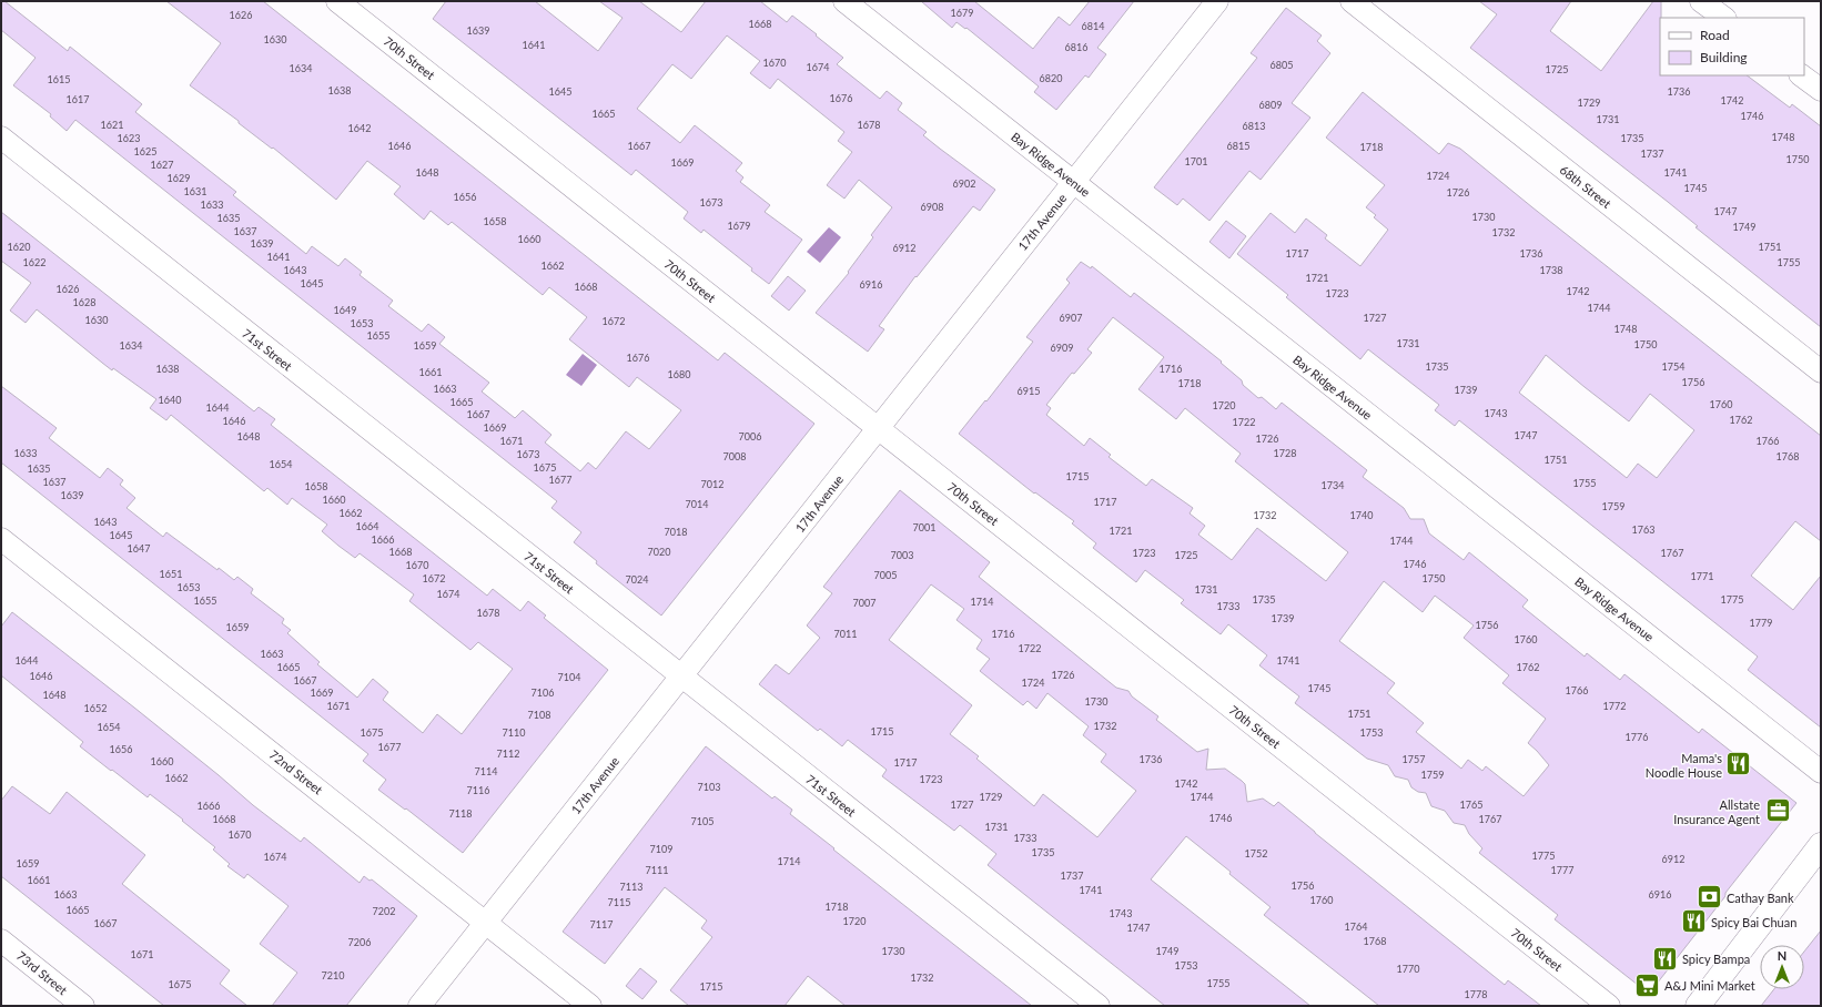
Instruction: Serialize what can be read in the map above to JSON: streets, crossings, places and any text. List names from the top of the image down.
{
  "streets": {
    "street": [
      "70th Street",
      "Bay Ridge Avenue",
      "68th Street",
      "17th Avenue",
      "71st Street",
      "72nd Street",
      "73rd Street"
    ]
  },
  "crossings": [
    ["70th Street", "17th Avenue"],
    ["Bay Ridge Avenue", "17th Avenue"],
    ["17th Avenue", "71st Street"],
    ["17th Avenue", "72nd Street"]
  ],
  "places": {
    "restaurant": ["Mama's Noodle House", "Spicy Bai Chuan", "Spicy Bampa"],
    "office": ["Allstate Insurance Agent"],
    "bank": ["Cathay Bank"],
    "supermarket": ["A&J Mini Market"]
  },
  "house_numbers": [
    "1679",
    "1626",
    "1668",
    "6814",
    "1639",
    "1630",
    "1641",
    "6816",
    "1670",
    "6805",
    "1674",
    "1634",
    "1725",
    "6820",
    "1615",
    "1638",
    "1645",
    "1736",
    "1676",
    "1617",
    "1742",
    "1729",
    "6809",
    "1665",
    "1746",
    "1731",
    "1621",
    "1678",
    "6813",
    "1642",
    "1748",
    "1623",
    "1735",
    "1646",
    "1667",
    "6815",
    "1718",
    "1625",
    "1737",
    "1750",
    "1701",
    "1669",
    "1627",
    "1648",
    "1741",
    "1724",
    "1629",
    "6902",
    "1745",
    "1631",
    "1726",
    "1656",
    "1673",
    "1633",
    "6908",
    "1747",
    "1730",
    "1635",
    "1658",
    "1679",
    "1749",
    "1637",
    "1732",
    "1660",
    "1639",
    "1620",
    "1751",
    "6912",
    "1717",
    "1736",
    "1641",
    "1622",
    "1755",
    "1662",
    "1643",
    "1738",
    "1721",
    "1645",
    "6916",
    "1668",
    "1626",
    "1742",
    "1723",
    "1628",
    "1744",
    "1649",
    "6907",
    "1727",
    "1630",
    "1672",
    "1653",
    "1748",
    "1655",
    "1731",
    "1750",
    "1634",
    "1659",
    "6909",
    "1676",
    "1735",
    "1754",
    "1638",
    "1716",
    "1661",
    "1680",
    "1756",
    "1718",
    "1663",
    "1739",
    "6915",
    "1640",
    "1665",
    "1760",
    "1720",
    "1644",
    "1743",
    "1667",
    "1762",
    "1646",
    "1722",
    "1669",
    "1747",
    "1648",
    "7006",
    "1726",
    "1671",
    "1766",
    "1633",
    "1728",
    "1673",
    "7008",
    "1768",
    "1751",
    "1654",
    "1675",
    "1635",
    "1715",
    "1677",
    "1637",
    "1755",
    "7012",
    "1734",
    "1658",
    "1639",
    "1660",
    "1717",
    "7014",
    "1759",
    "1662",
    "1732",
    "1740",
    "1643",
    "1664",
    "7001",
    "1763",
    "1721",
    "7018",
    "1645",
    "1666",
    "1744",
    "1647",
    "1668",
    "7020",
    "1723",
    "1767",
    "7003",
    "1725",
    "1746",
    "1670",
    "1651",
    "7005",
    "1771",
    "1672",
    "1750",
    "7024",
    "1653",
    "1731",
    "1674",
    "1735",
    "1775",
    "1655",
    "1714",
    "7007",
    "1733",
    "1678",
    "1739",
    "1779",
    "1756",
    "1659",
    "7011",
    "1716",
    "1760",
    "1722",
    "1663",
    "1644",
    "1741",
    "1665",
    "1762",
    "1726",
    "1646",
    "7104",
    "1667",
    "1724",
    "1745",
    "1766",
    "1669",
    "7106",
    "1648",
    "1730",
    "1671",
    "1772",
    "1652",
    "1751",
    "7108",
    "1732",
    "1654",
    "1715",
    "1675",
    "7110",
    "1753",
    "1776",
    "1677",
    "1656",
    "7112",
    "1736",
    "1757",
    "1660",
    "1717",
    "7114",
    "1759",
    "1662",
    "1723",
    "1742",
    "7103",
    "7116",
    "1729",
    "1744",
    "1727",
    "1765",
    "1666",
    "7118",
    "1746",
    "1668",
    "1767",
    "7105",
    "1731",
    "1670",
    "1733",
    "7109",
    "1735",
    "1752",
    "1775",
    "1674",
    "6912",
    "1714",
    "1659",
    "7111",
    "1777",
    "1737",
    "1661",
    "1756",
    "7113",
    "1741",
    "1663",
    "6916",
    "1760",
    "7115",
    "1718",
    "1665",
    "7202",
    "1743",
    "1720",
    "1667",
    "7117",
    "1764",
    "1747",
    "1768",
    "7206",
    "1730",
    "1749",
    "1671",
    "1753",
    "1770",
    "7210",
    "1732",
    "1755",
    "1675",
    "1715",
    "1778"
  ],
  "legend": ["Road", "Building"],
  "north": "top"
}
